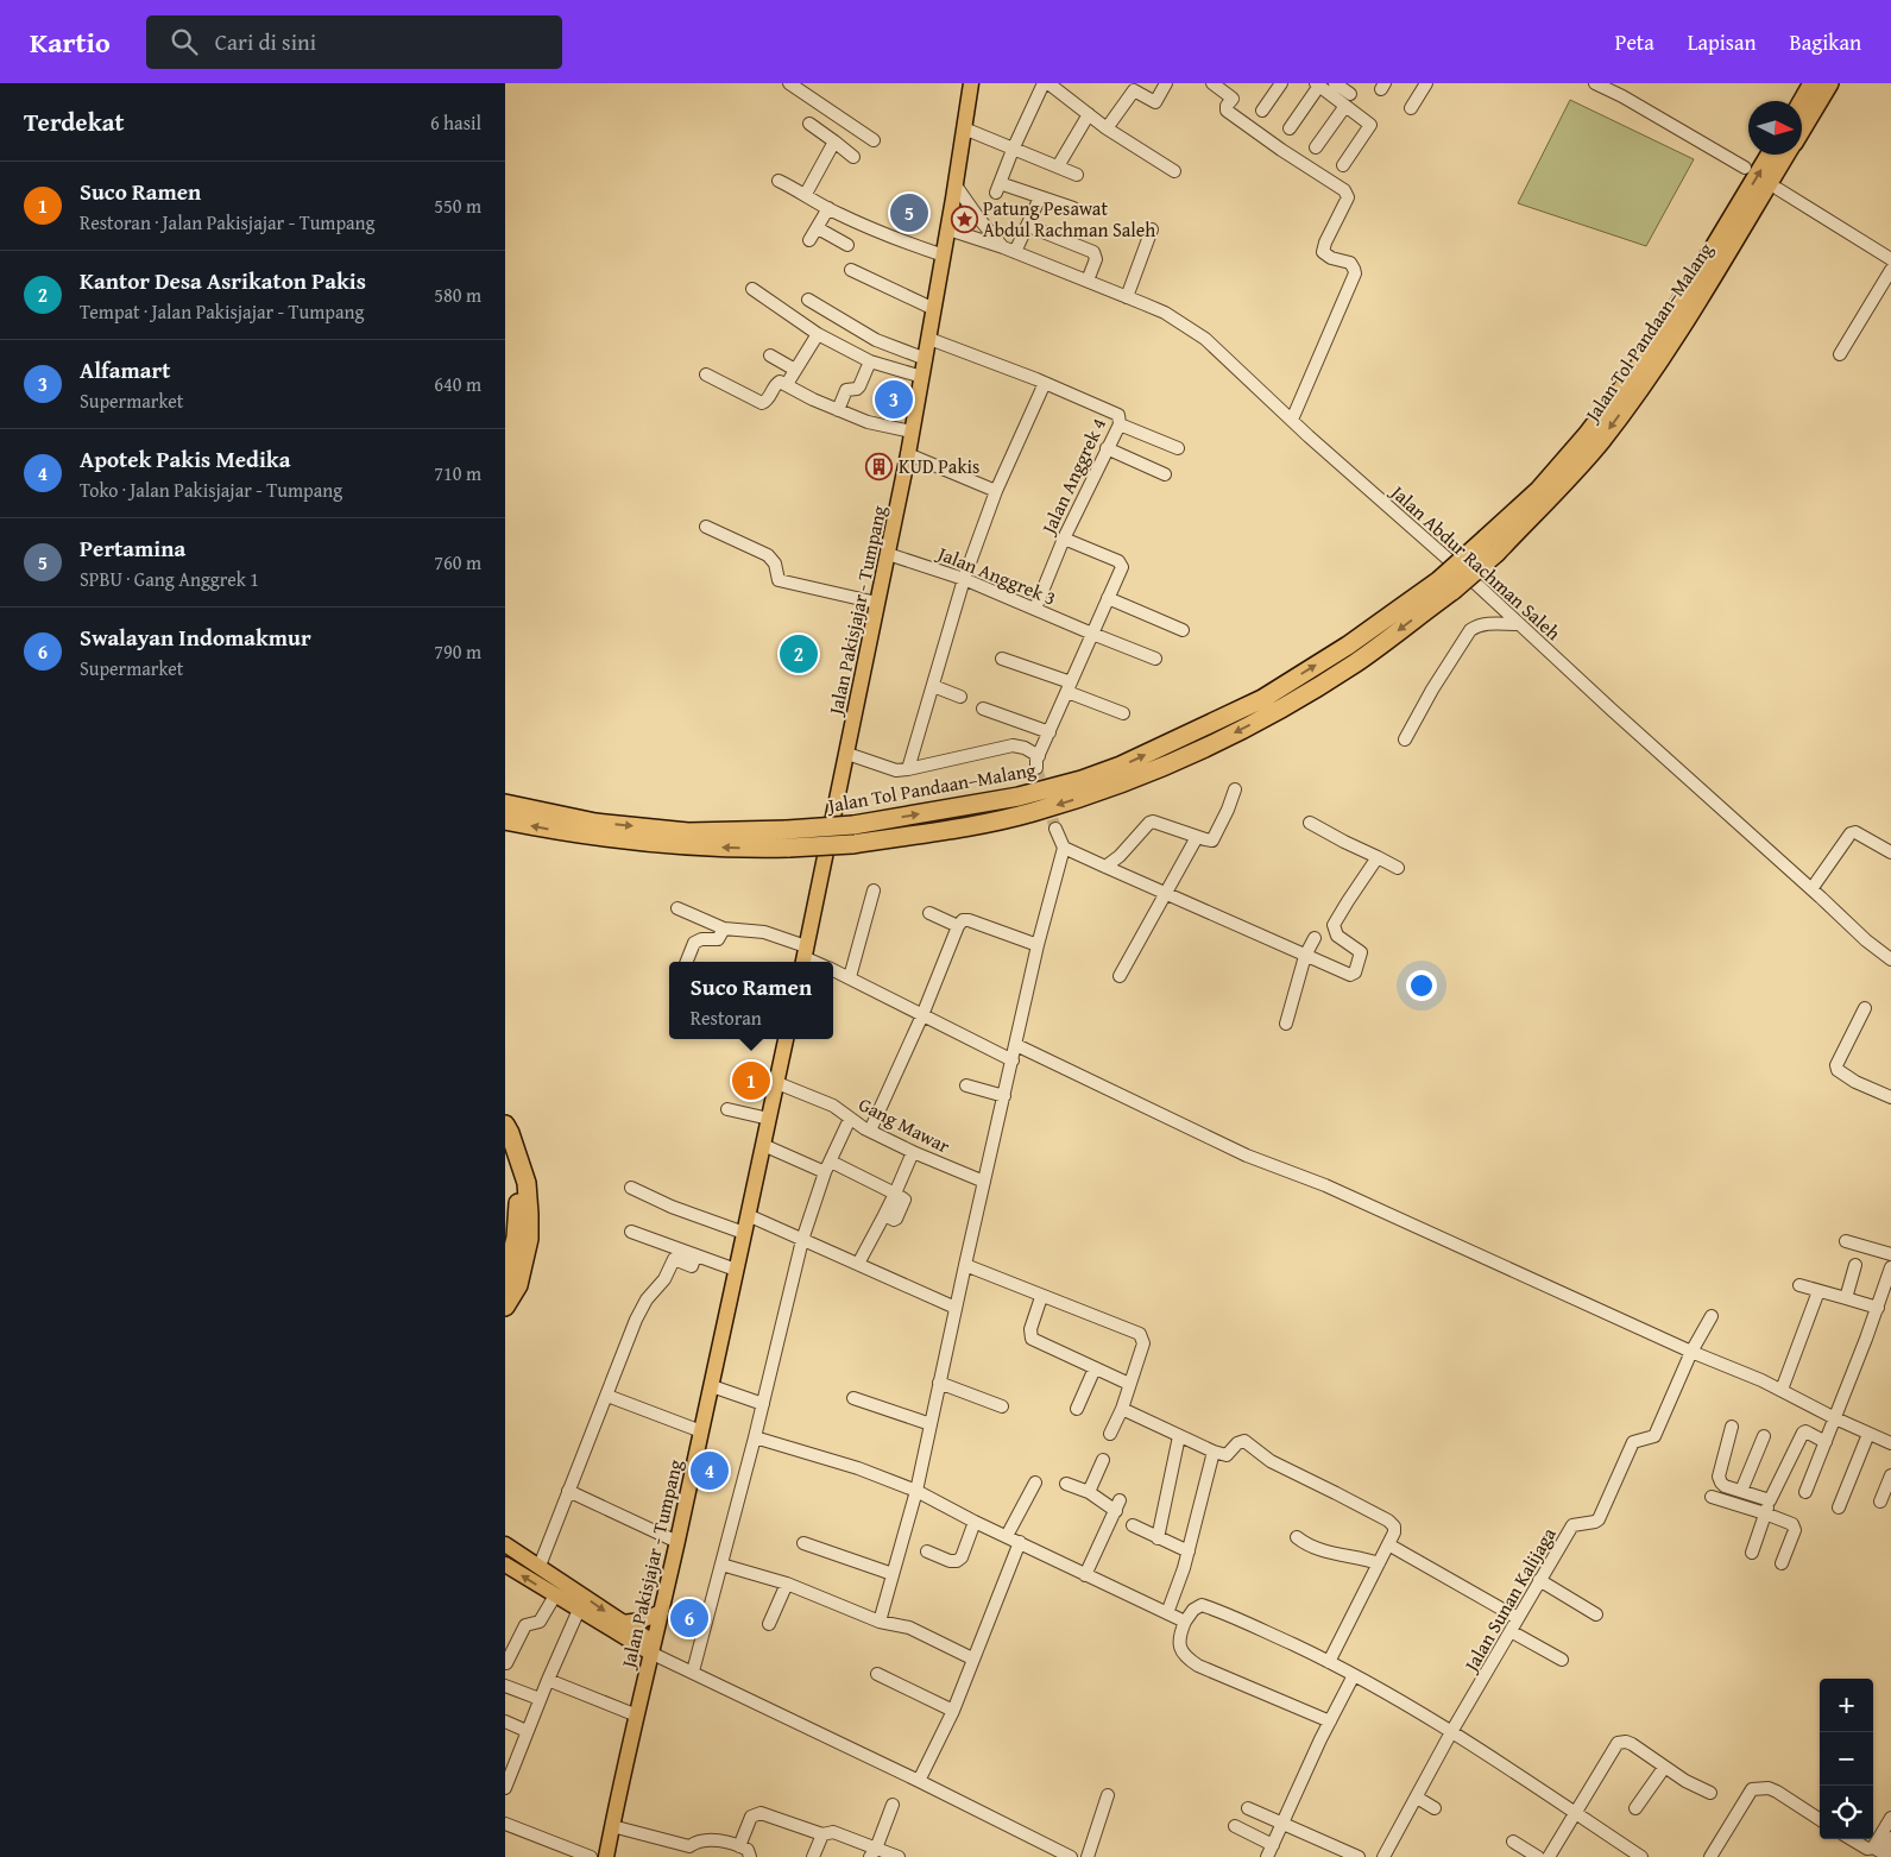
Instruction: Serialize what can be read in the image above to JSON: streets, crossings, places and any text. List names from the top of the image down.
{
  "streets": {
    "highway": ["Jalan Tol Pandaan–Malang"],
    "main road": ["Jalan Pakisjajar - Tumpang"],
    "street": [
      "Jalan Anggrek 4",
      "Jalan Abdur Rachman Saleh",
      "Jalan Anggrek 3",
      "Gang Mawar",
      "Jalan Sunan Kalijaga"
    ]
  },
  "crossings": [
    ["Jalan Anggrek 4", "Jalan Anggrek 3"],
    ["Jalan Anggrek 4", "Jalan Pakisjajar - Tumpang"],
    ["Jalan Abdur Rachman Saleh", "Jalan Pakisjajar - Tumpang"],
    ["Jalan Anggrek 3", "Jalan Pakisjajar - Tumpang"],
    ["Jalan Pakisjajar - Tumpang", "Gang Mawar"]
  ],
  "places": {
    "place": ["Patung Pesawat Abdul Rachman Saleh"],
    "building": ["KUD Pakis"]
  },
  "north": "right",
  "page": {
    "header": "Kartio",
    "search": "Cari di sini",
    "nav": ["Peta", "Lapisan", "Bagikan"],
    "heading": ["Terdekat", "6 hasil"],
    "list": [
      {
        "mark": "1",
        "name": "Suco Ramen",
        "note": "Restoran · Jalan Pakisjajar - Tumpang",
        "value": "550 m"
      },
      {
        "mark": "2",
        "name": "Kantor Desa Asrikaton Pakis",
        "note": "Tempat · Jalan Pakisjajar - Tumpang",
        "value": "580 m"
      },
      {
        "mark": "3",
        "name": "Alfamart",
        "note": "Supermarket",
        "value": "640 m"
      },
      {
        "mark": "4",
        "name": "Apotek Pakis Medika",
        "note": "Toko · Jalan Pakisjajar - Tumpang",
        "value": "710 m"
      },
      {
        "mark": "5",
        "name": "Pertamina",
        "note": "SPBU · Gang Anggrek 1",
        "value": "760 m"
      },
      {
        "mark": "6",
        "name": "Swalayan Indomakmur",
        "note": "Supermarket",
        "value": "790 m"
      }
    ],
    "pins": [
      "5",
      "3",
      "2",
      "1",
      "4",
      "6"
    ],
    "popup": ["Suco Ramen", "Restoran"],
    "map_buttons": ["+", "−"]
  }
}
